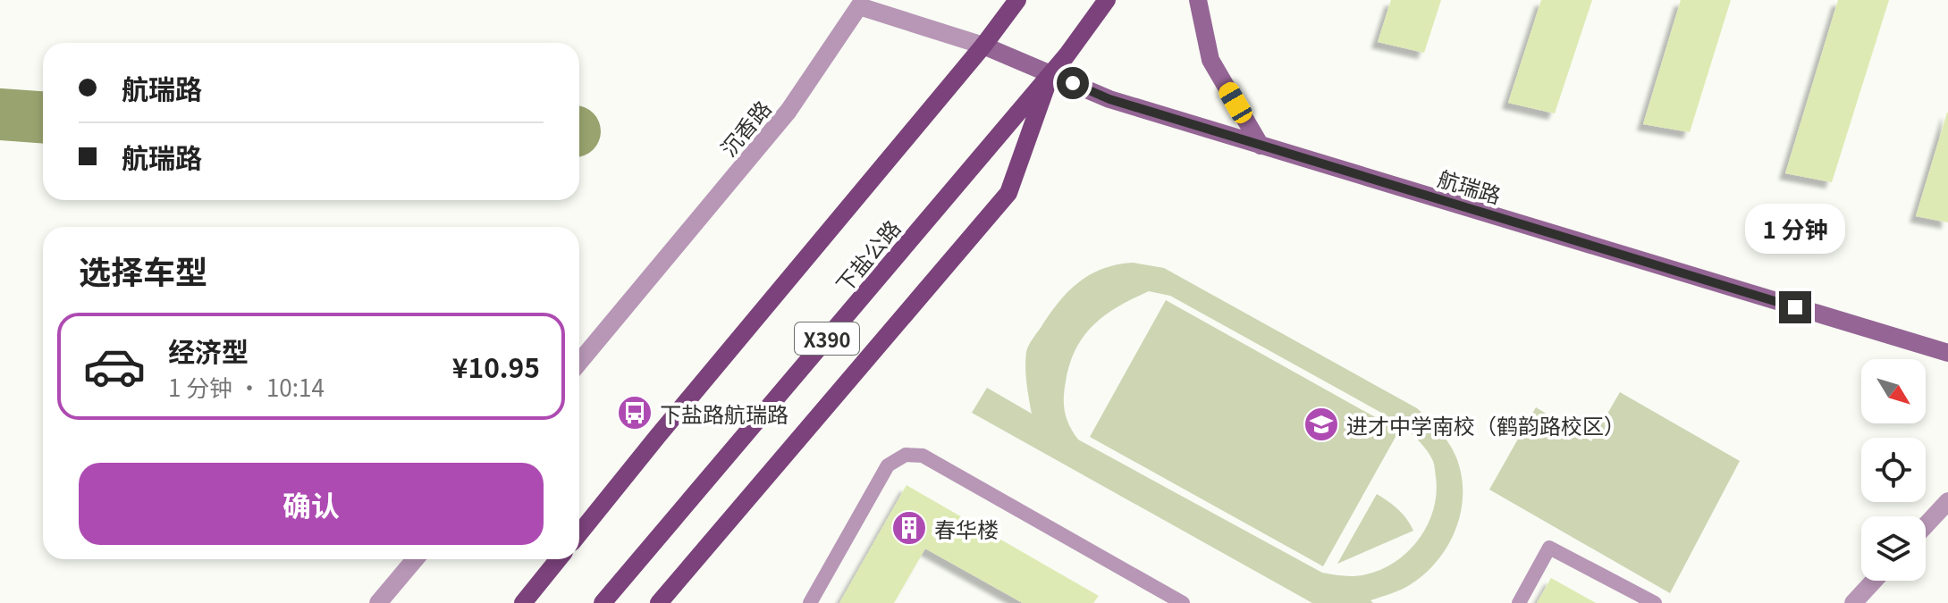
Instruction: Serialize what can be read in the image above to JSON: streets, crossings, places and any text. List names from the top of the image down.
{
  "streets": {
    "main road": ["下盐公路", "X390"],
    "street": ["沉香路", "航瑞路"]
  },
  "crossings": [
    ["沉香路", "航瑞路"],
    ["航瑞路", "下盐公路"]
  ],
  "places": {
    "bus stop": ["下盐路航瑞路"],
    "school or university": ["进才中学南校（鹤韵路校区）"],
    "building": ["春华楼"]
  },
  "north": "bottom right",
  "page": {
    "banner": ["航瑞路", "航瑞路"],
    "bubble": "1 分钟",
    "heading": "选择车型",
    "list": [
      {
        "name": "经济型",
        "note": "1 分钟 · 10:14",
        "value": "¥10.95"
      }
    ],
    "buttons": "确认"
  }
}
